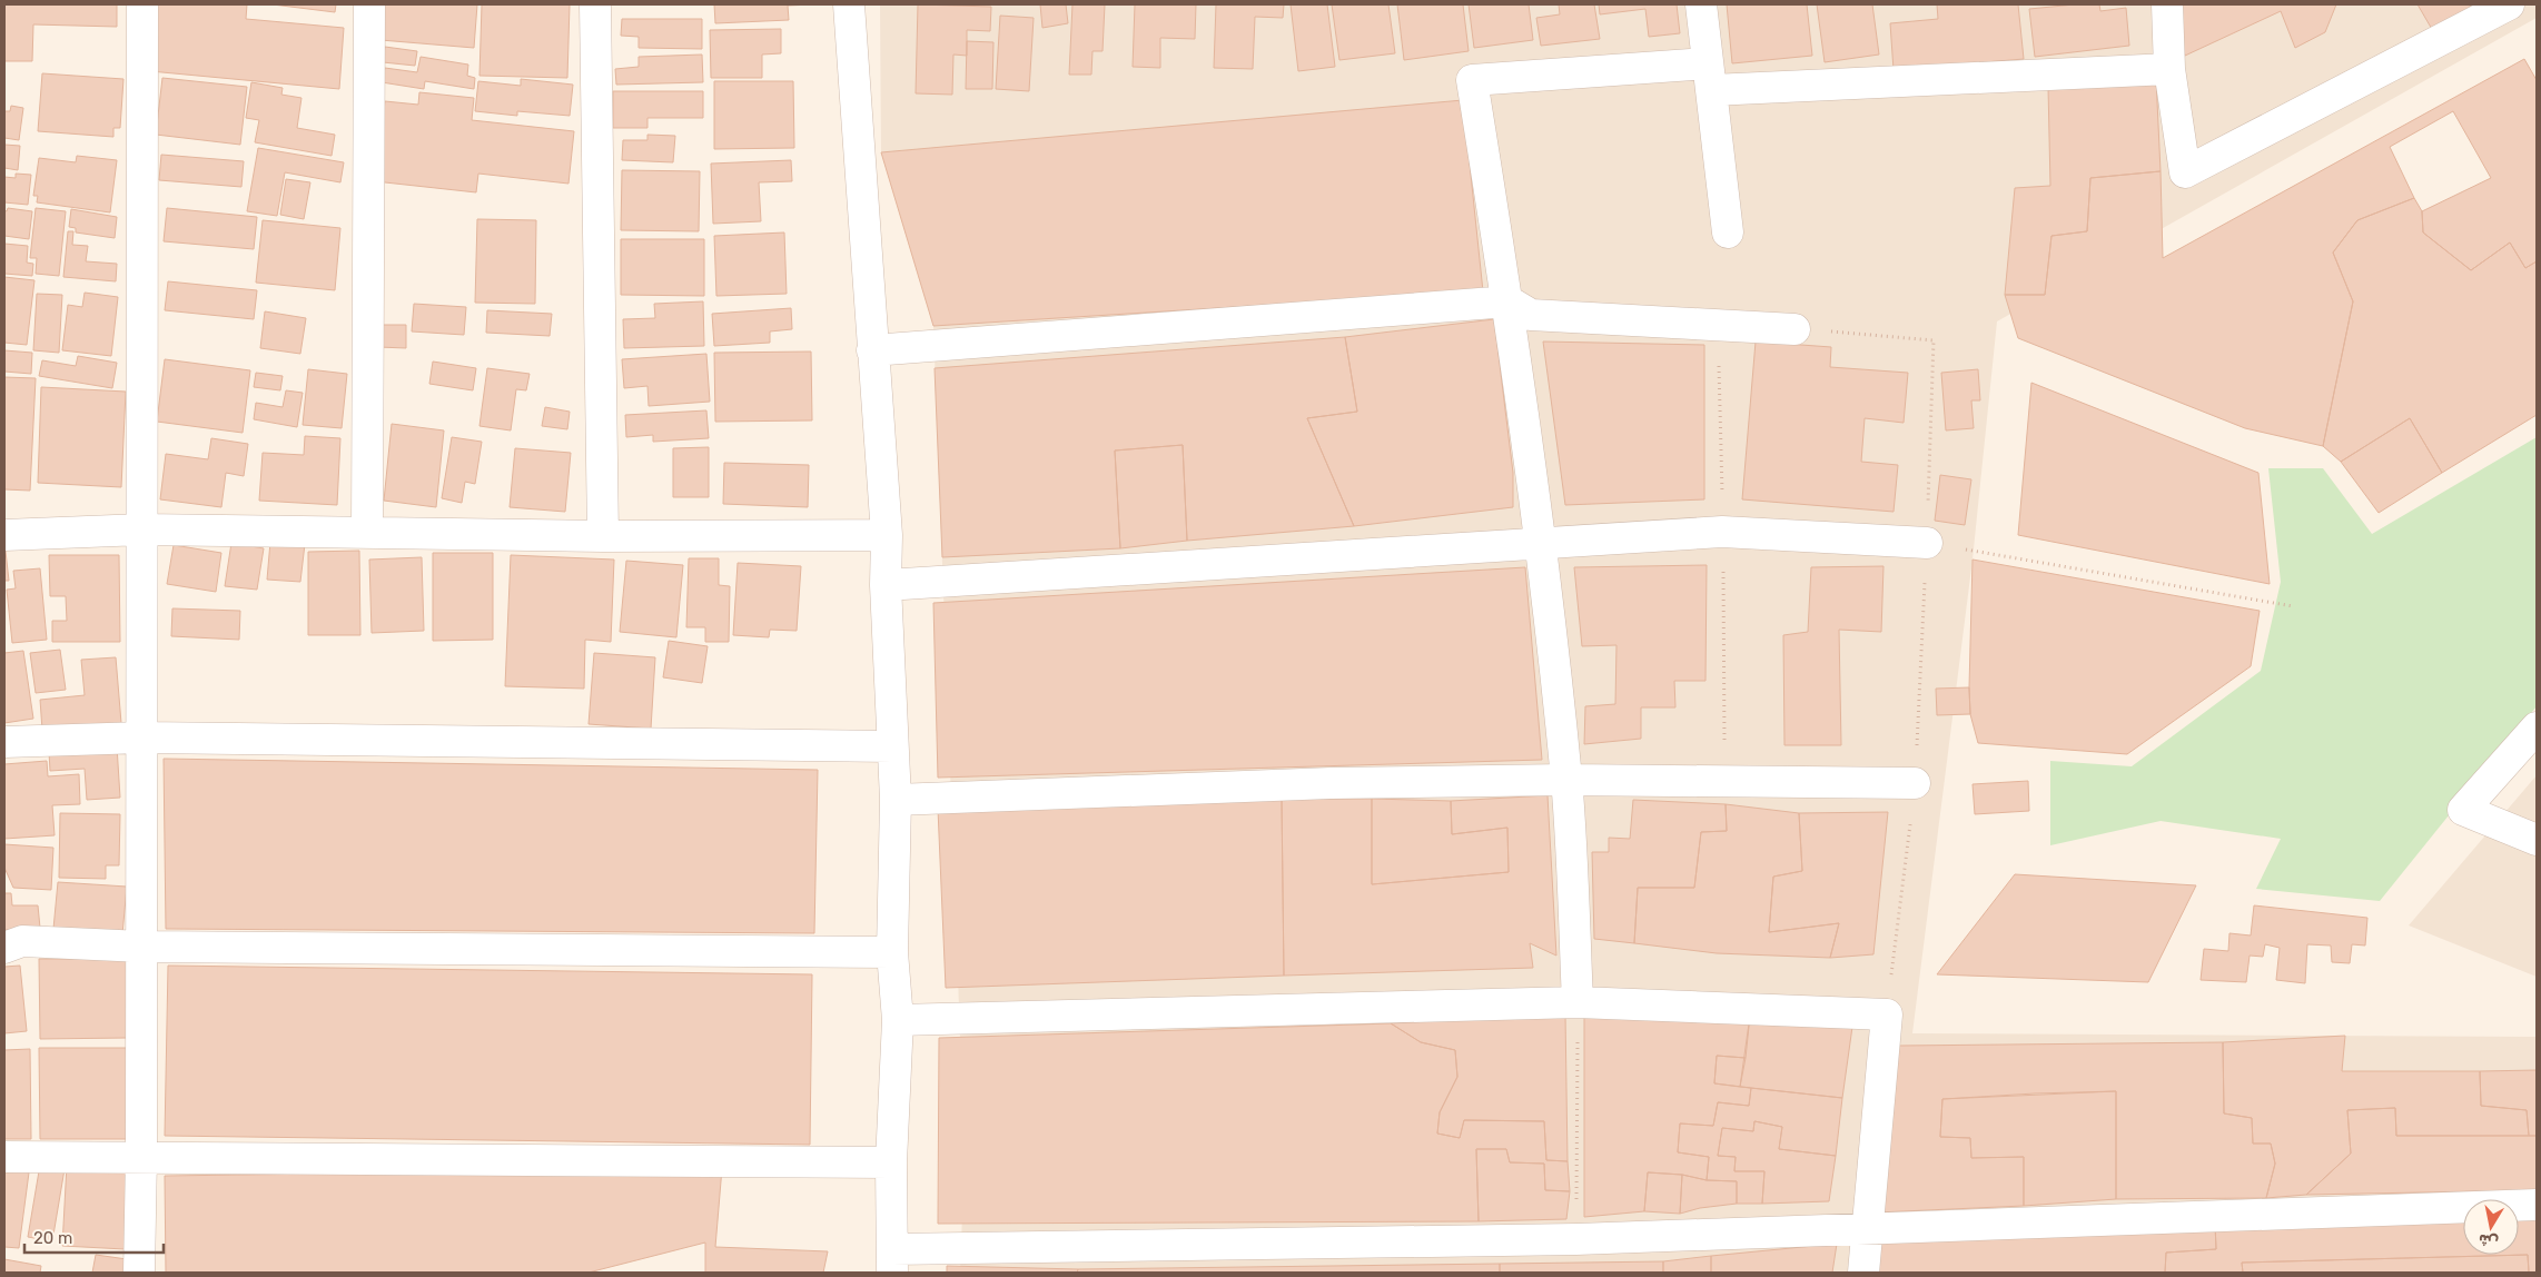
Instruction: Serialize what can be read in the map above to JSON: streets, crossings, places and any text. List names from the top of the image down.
{
  "scale_bar": "20 m",
  "north": "bottom"
}
